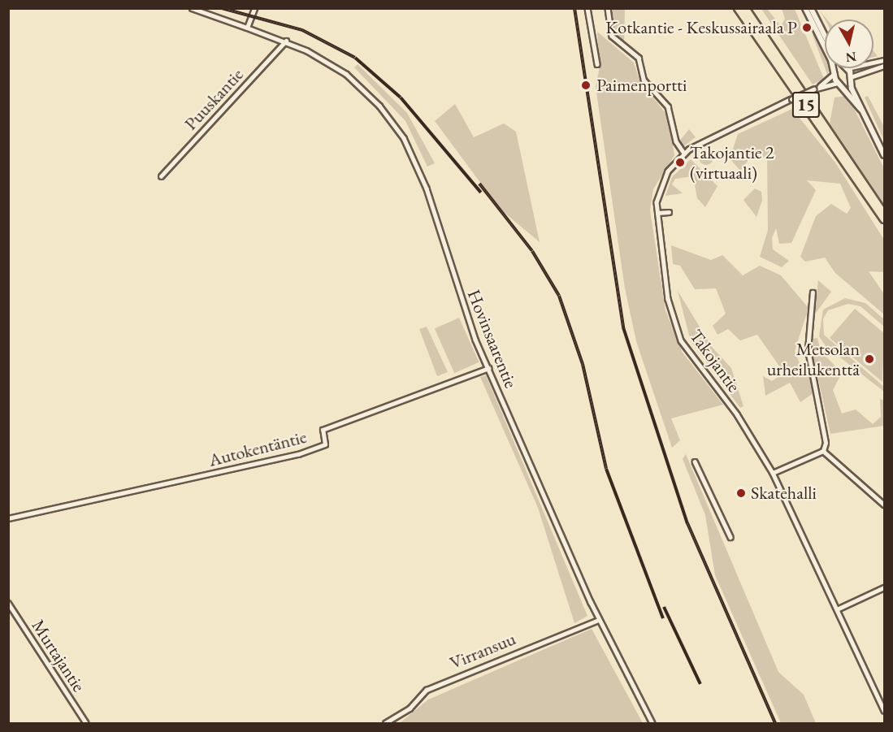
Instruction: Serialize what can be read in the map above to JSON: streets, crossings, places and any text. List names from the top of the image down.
{
  "streets": {
    "highway": ["15"],
    "street": [
      "Puuskantie",
      "Hovinsaarentie",
      "Takojantie",
      "Autokentäntie",
      "Virransuu",
      "Murtajantie"
    ]
  },
  "crossings": [
    ["Puuskantie", "Hovinsaarentie"],
    ["Hovinsaarentie", "Autokentäntie"],
    ["Hovinsaarentie", "Virransuu"]
  ],
  "places": [
    "Kotkantie - Keskussairaala P",
    "Paimenportti",
    "Takojantie 2 (virtuaali)",
    "Metsolan urheilukenttä",
    "Skatehalli"
  ],
  "north": "bottom"
}
